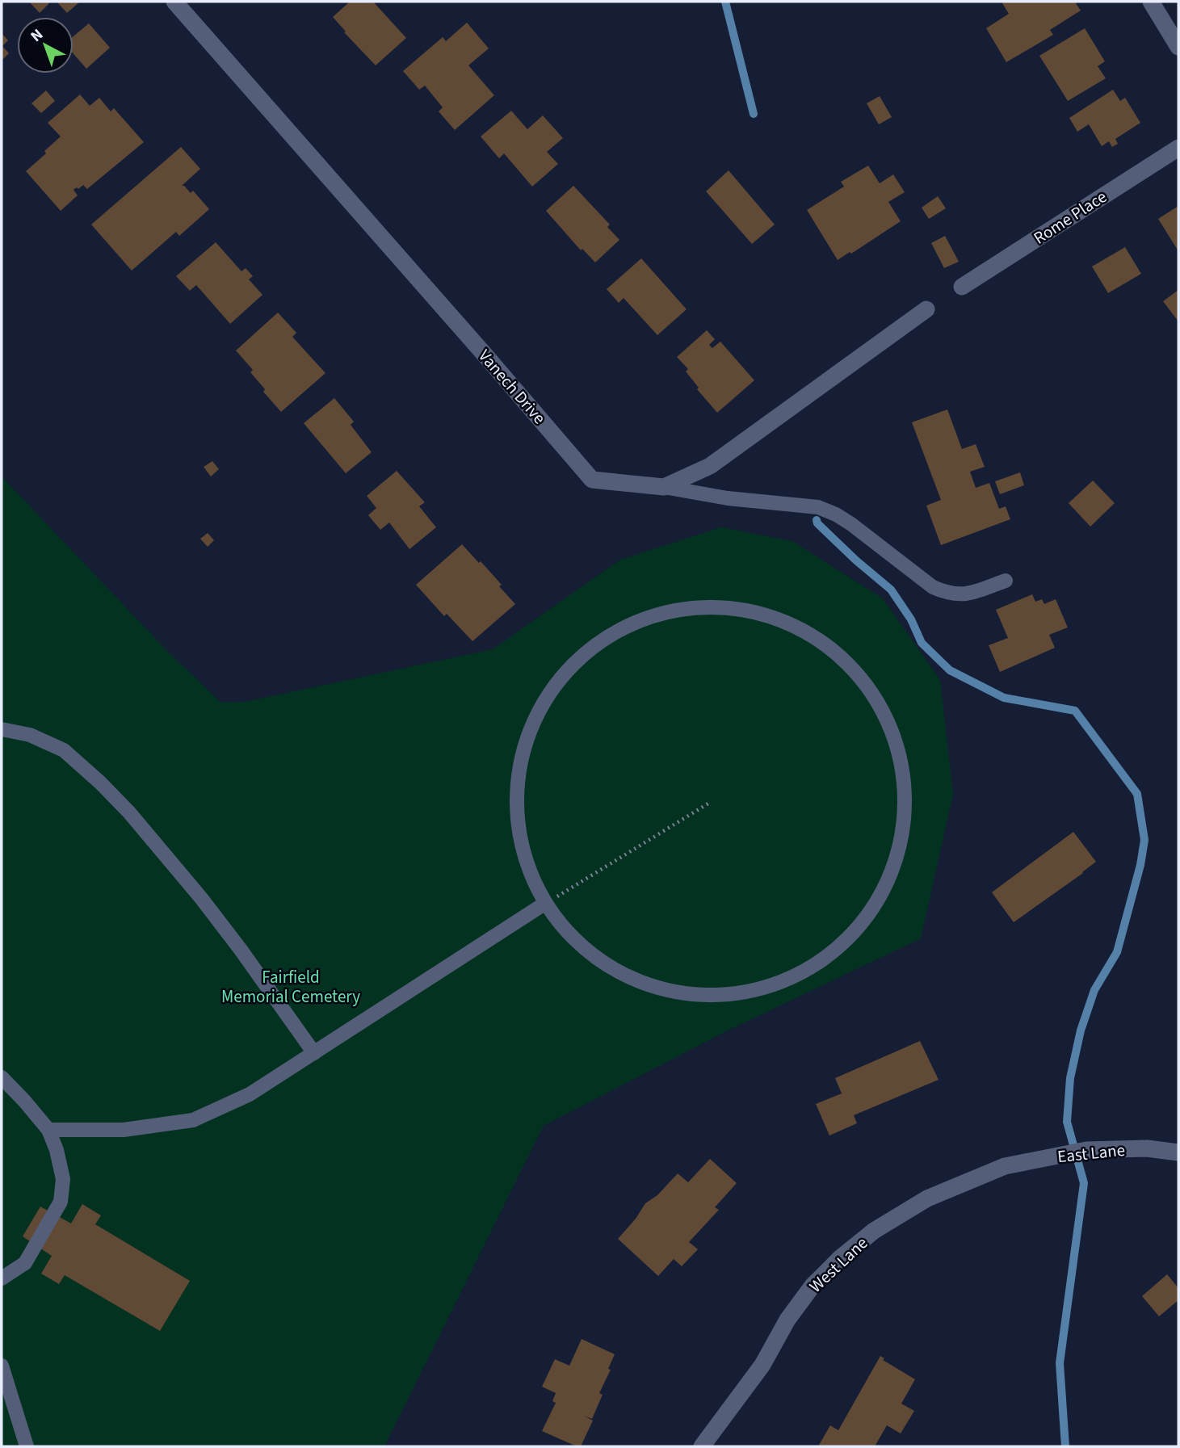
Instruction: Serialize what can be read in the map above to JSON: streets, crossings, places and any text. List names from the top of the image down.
{
  "streets": {
    "street": [
      "Rome Place",
      "Vanech Drive",
      "East Lane",
      "West Lane"
    ]
  },
  "crossings": [
    ["East Lane", "West Lane"]
  ],
  "parks": ["Fairfield Memorial Cemetery"],
  "north": "top left"
}
